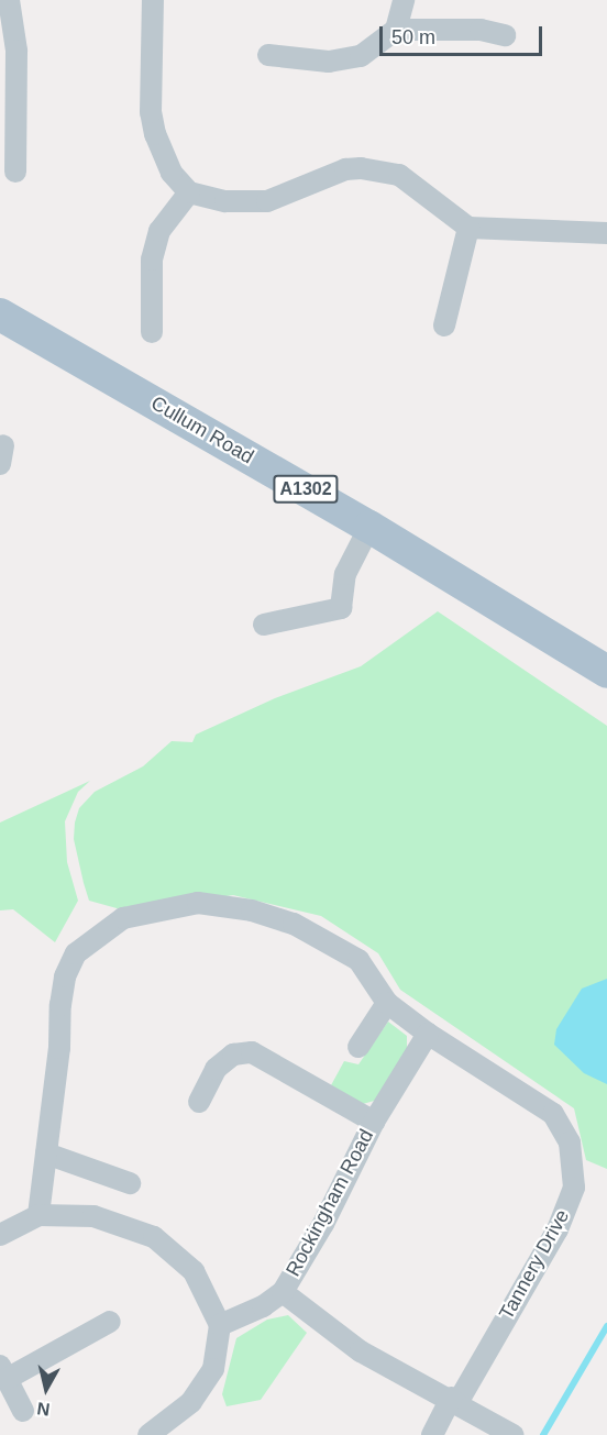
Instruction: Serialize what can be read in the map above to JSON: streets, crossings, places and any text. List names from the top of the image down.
{
  "streets": {
    "main road": ["Cullum Road", "A1302"],
    "street": ["Rockingham Road", "Tannery Drive"]
  },
  "crossings": [
    ["Rockingham Road", "Tannery Drive"]
  ],
  "scale_bar": "50 m",
  "north": "bottom"
}
